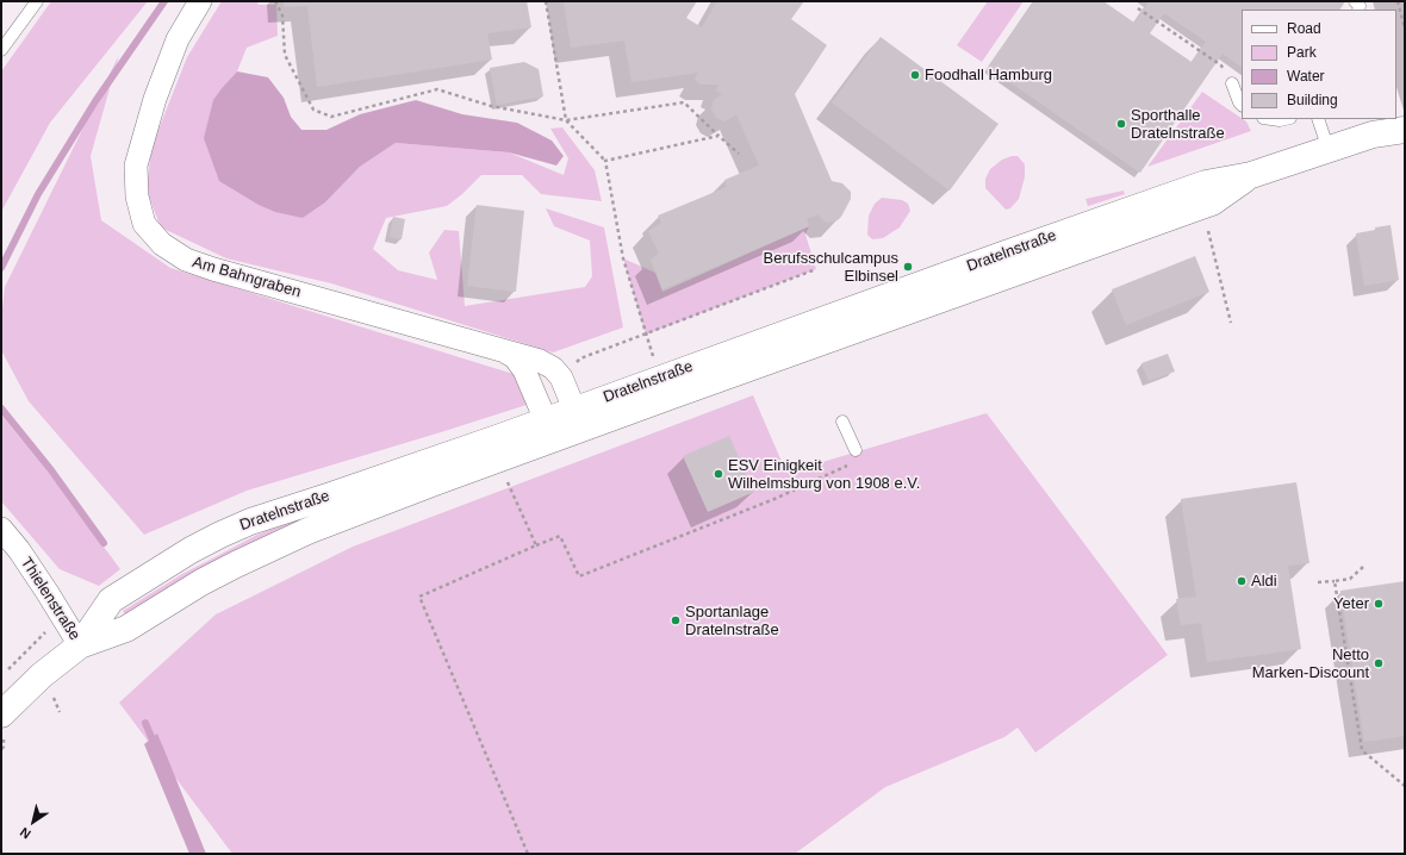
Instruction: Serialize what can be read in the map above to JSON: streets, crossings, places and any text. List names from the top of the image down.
{
  "streets": {
    "main road": ["Dratelnstraße"],
    "street": ["Am Bahngraben", "Thielenstraße"]
  },
  "crossings": [
    ["Dratelnstraße", "Am Bahngraben"],
    ["Dratelnstraße", "Thielenstraße"]
  ],
  "places": [
    "Foodhall Hamburg",
    "Sporthalle Dratelnstraße",
    "Berufsschulcampus Elbinsel",
    "ESV Einigkeit Wilhelmsburg von 1908 e.V.",
    "Aldi",
    "Yeter",
    "Sportanlage Dratelnstraße",
    "Netto Marken-Discount"
  ],
  "legend": [
    "Road",
    "Park",
    "Water",
    "Building"
  ],
  "north": "bottom left"
}
